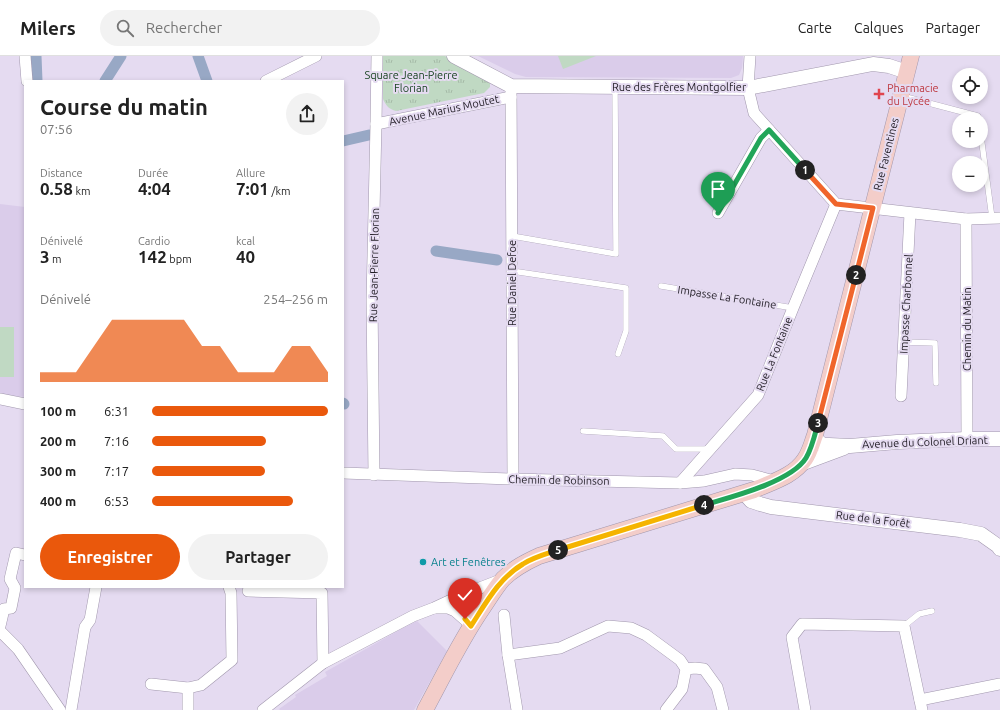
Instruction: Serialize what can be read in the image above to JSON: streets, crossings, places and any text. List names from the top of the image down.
{
  "streets": {
    "main road": ["Rue Faventines"],
    "street": [
      "Rue des Frères Montgolfier",
      "Avenue Marius Moutet",
      "Rue Jean-Pierre Florian",
      "Rue Daniel Defoe",
      "Impasse Charbonnel",
      "Chemin du Matin",
      "Rue La Fontaine",
      "Avenue du Colonel Driant",
      "Chemin de Robinson",
      "Rue de la Forêt"
    ],
    "lane": ["Impasse La Fontaine"]
  },
  "crossings": [
    ["Rue des Frères Montgolfier", "Avenue Marius Moutet"],
    ["Rue des Frères Montgolfier", "Rue Faventines"],
    ["Rue des Frères Montgolfier", "Rue Daniel Defoe"],
    ["Avenue Marius Moutet", "Rue Jean-Pierre Florian"],
    ["Avenue Marius Moutet", "Rue Daniel Defoe"],
    ["Rue Faventines", "Avenue du Colonel Driant"],
    ["Rue Faventines", "Chemin de Robinson"],
    ["Rue Faventines", "Rue de la Forêt"],
    ["Rue Jean-Pierre Florian", "Chemin de Robinson"],
    ["Rue Daniel Defoe", "Chemin de Robinson"],
    ["Impasse La Fontaine", "Rue La Fontaine"],
    ["Chemin du Matin", "Avenue du Colonel Driant"],
    ["Rue La Fontaine", "Chemin de Robinson"]
  ],
  "parks": ["Square Jean-Pierre Florian"],
  "places": {
    "health": ["Pharmacie du Lycée"],
    "other": ["Art et Fenêtres"]
  },
  "page": {
    "header": "Milers",
    "search": "Rechercher",
    "nav": ["Carte", "Calques", "Partager"],
    "map_buttons": ["+", "−"],
    "heading": ["Course du matin", "07:56"],
    "stats": [
      ["Distance", "0.58 km"],
      ["Durée", "4:04"],
      ["Allure", "7:01 /km"],
      ["Dénivelé", "3 m"],
      ["Cardio", "142 bpm"],
      ["kcal", "40"]
    ],
    "pins": [
      "1",
      "2",
      "3",
      "4",
      "5"
    ],
    "chart": ["Dénivelé", "254–256 m"],
    "list": [
      {
        "name": "100 m",
        "note": "6:31"
      },
      {
        "name": "200 m",
        "note": "7:16"
      },
      {
        "name": "300 m",
        "note": "7:17"
      },
      {
        "name": "400 m",
        "note": "6:53"
      }
    ],
    "buttons": ["Enregistrer", "Partager"]
  }
}
